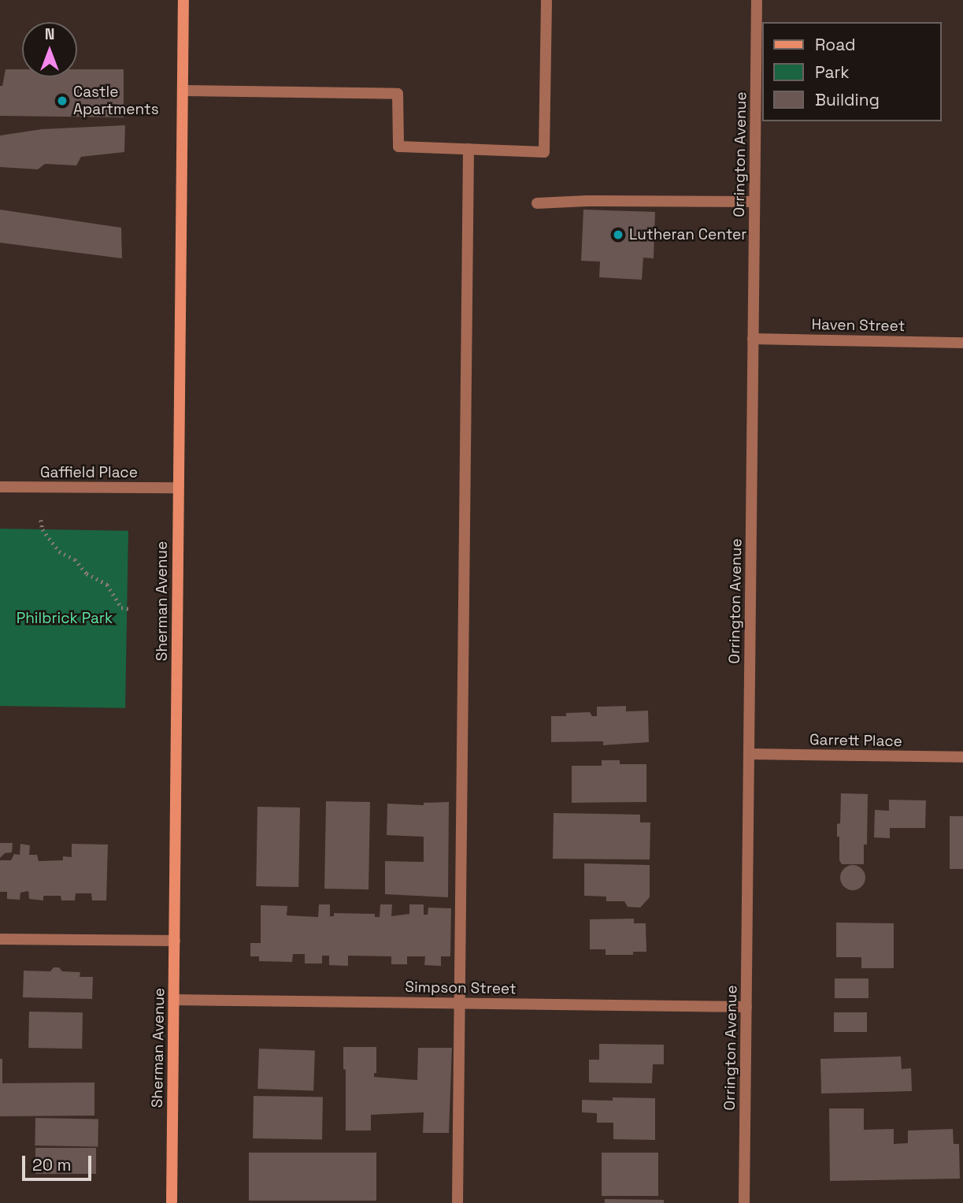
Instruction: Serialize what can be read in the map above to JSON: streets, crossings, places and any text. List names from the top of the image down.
{
  "streets": {
    "street": [
      "Orrington Avenue",
      "Haven Street",
      "Gaffield Place",
      "Sherman Avenue",
      "Garrett Place",
      "Simpson Street"
    ]
  },
  "crossings": [
    ["Orrington Avenue", "Haven Street"],
    ["Orrington Avenue", "Garrett Place"],
    ["Orrington Avenue", "Simpson Street"],
    ["Gaffield Place", "Sherman Avenue"],
    ["Sherman Avenue", "Simpson Street"]
  ],
  "parks": ["Philbrick Park"],
  "places": ["Castle Apartments", "Lutheran Center"],
  "legend": ["Road", "Park", "Building"],
  "scale_bar": "20 m",
  "north": "top"
}
